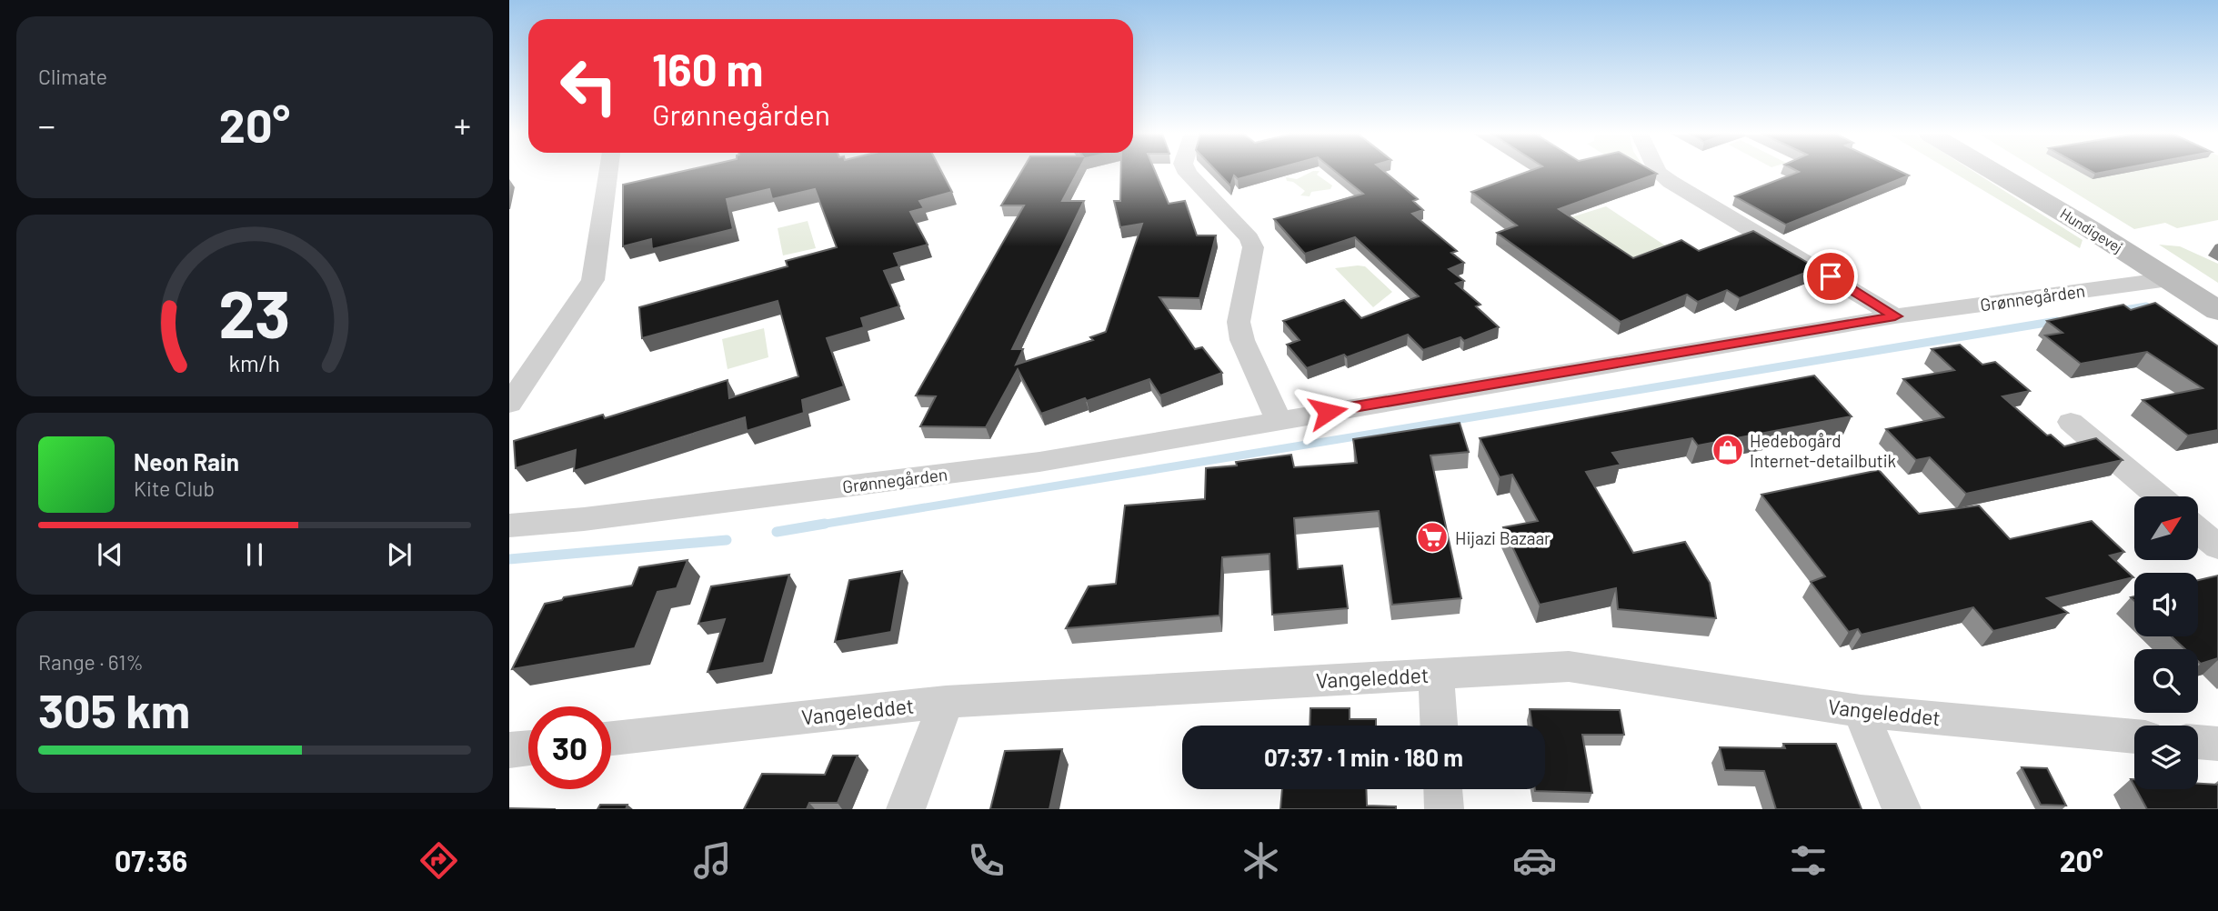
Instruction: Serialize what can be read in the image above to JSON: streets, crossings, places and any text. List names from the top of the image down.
{
  "streets": {
    "street": ["Hundigevej", "Grønnegården", "Vangeleddet"]
  },
  "crossings": [
    ["Hundigevej", "Grønnegården"]
  ],
  "places": {
    "shop": ["Hedebogård Internet-detailbutik"],
    "supermarket": ["Hijazi Bazaar"]
  },
  "north": "top right",
  "page": {
    "tile": [
      "Climate",
      ["Range · 61%", "305 km"]
    ],
    "turn": ["160 m", "Grønnegården"],
    "heat": ["−", "20°", "+"],
    "song": ["Neon Rain", "Kite Club"],
    "limit": "30",
    "trip": "07:37 · 1 min · 180 m",
    "tabs": ["07:36", "20°"],
    "gauge": ["23", "km/h"]
  }
}
